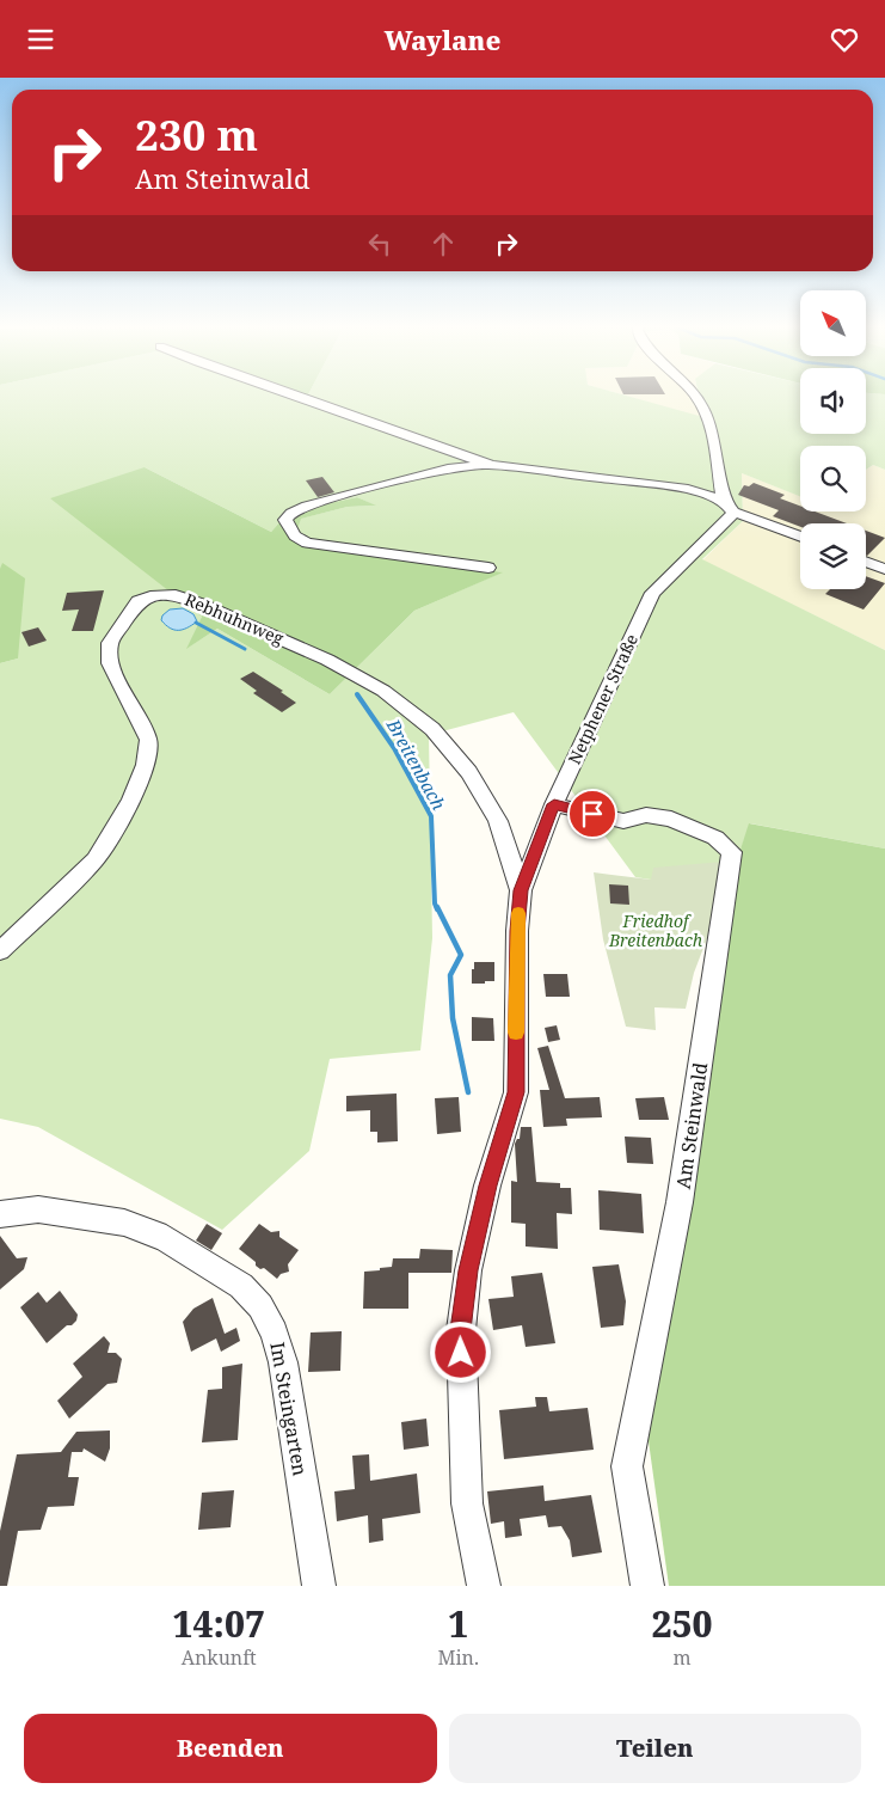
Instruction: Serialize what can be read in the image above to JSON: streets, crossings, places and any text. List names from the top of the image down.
{
  "streets": {
    "street": [
      "Rebhuhnweg",
      "Netphener Straße",
      "Am Steinwald",
      "Im Steingarten"
    ]
  },
  "crossings": [
    ["Rebhuhnweg", "Netphener Straße"],
    ["Netphener Straße", "Am Steinwald"]
  ],
  "water": ["Breitenbach"],
  "parks": ["Friedhof Breitenbach"],
  "north": "top left",
  "page": {
    "header": "Waylane",
    "turn": ["230 m", "Am Steinwald"],
    "eta": [
      "14:07",
      "Ankunft",
      "1",
      "Min.",
      "250",
      "m"
    ],
    "buttons": ["Beenden", "Teilen"]
  }
}
